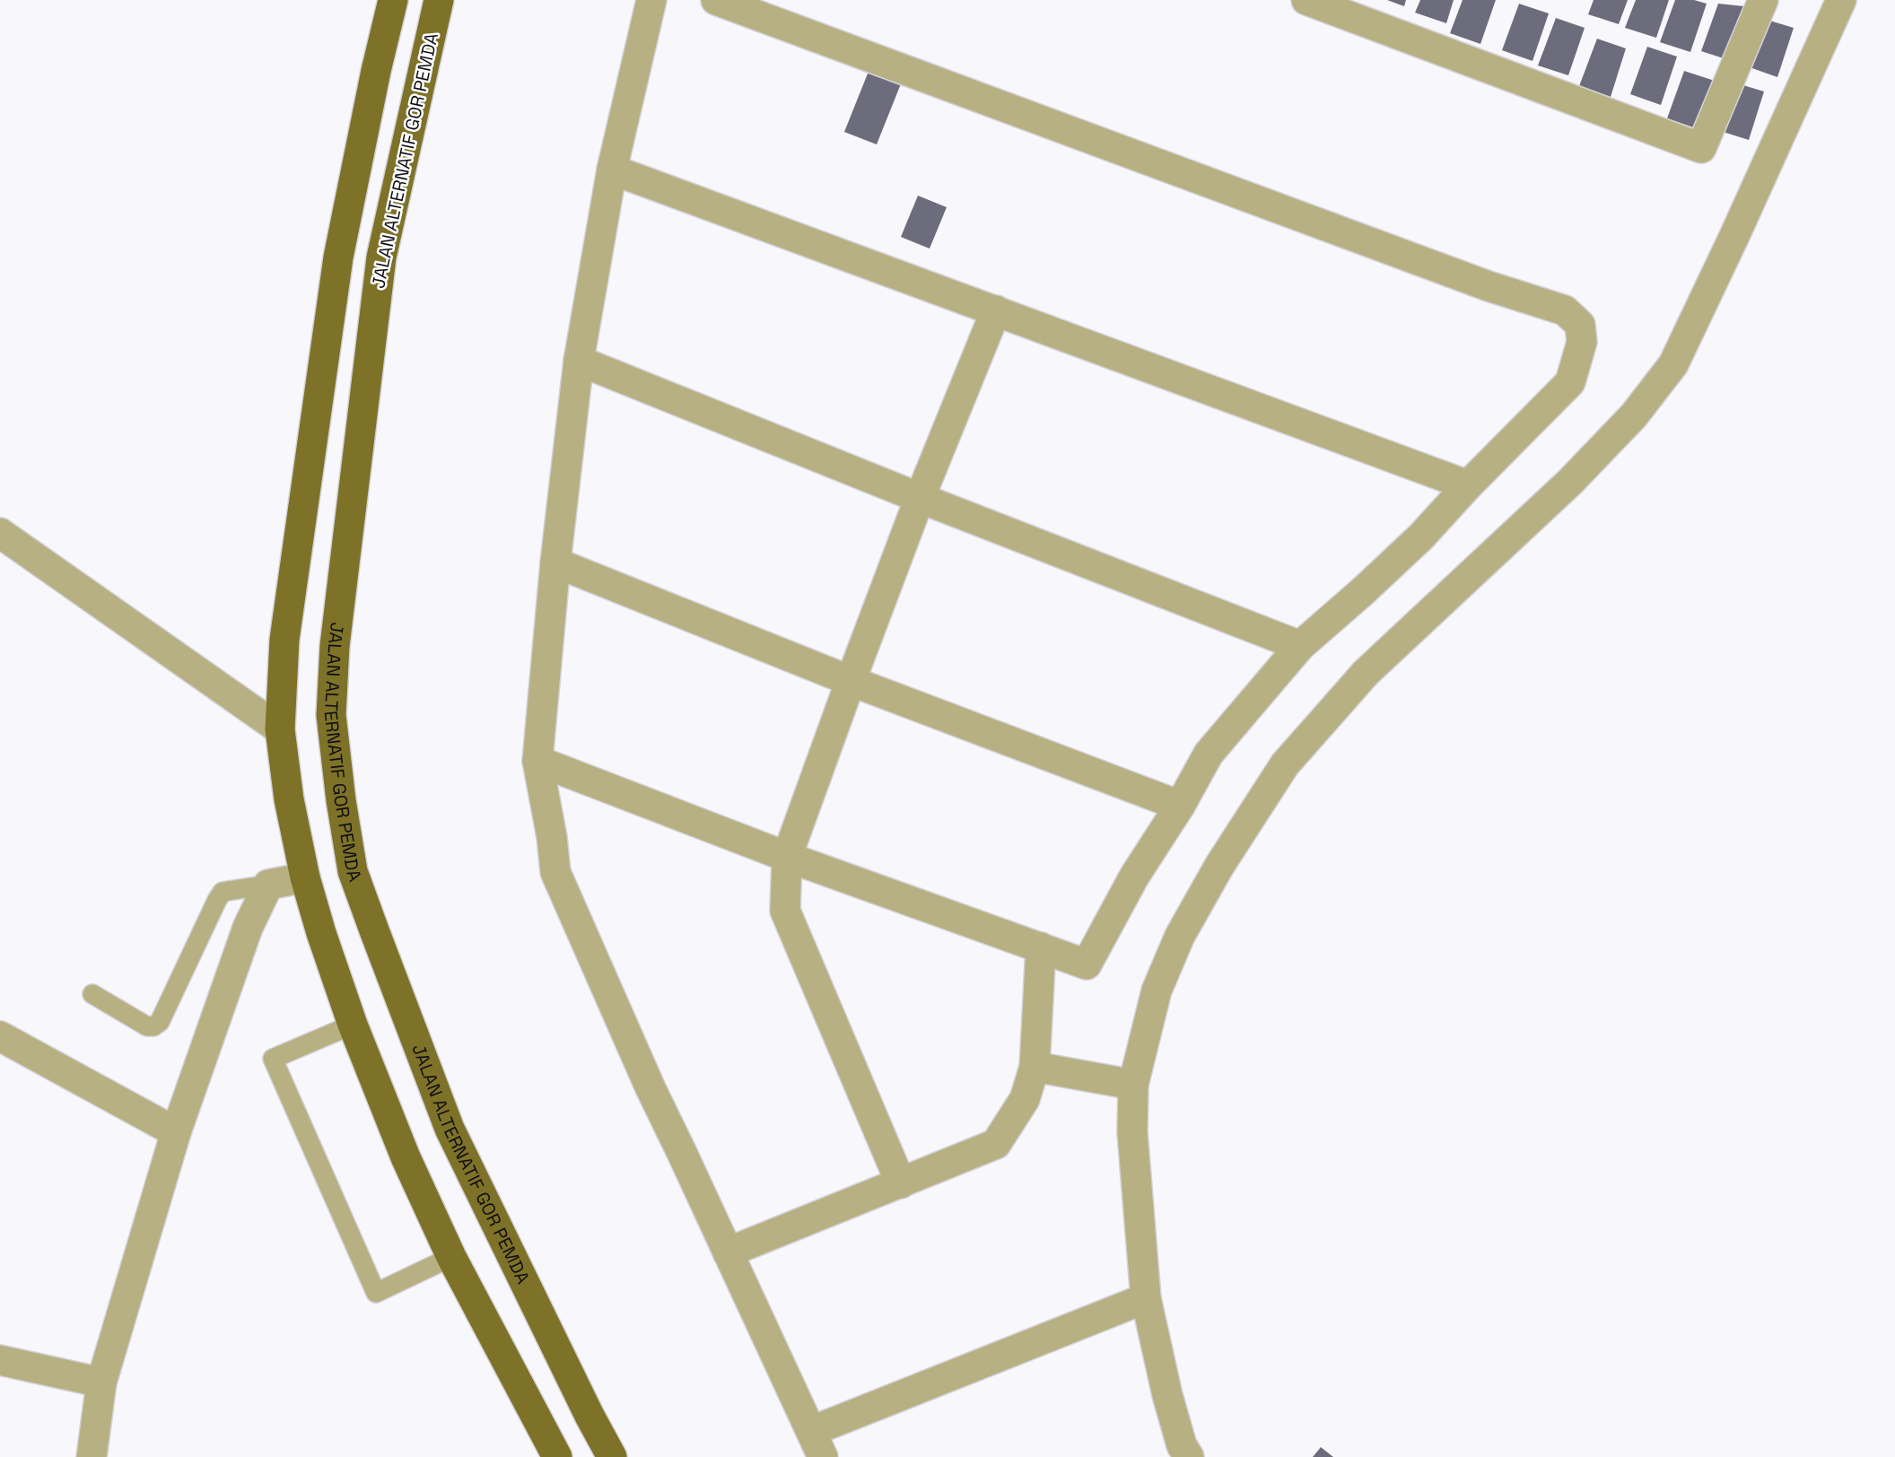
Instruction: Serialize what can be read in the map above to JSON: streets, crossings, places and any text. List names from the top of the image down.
{
  "streets": {
    "main road": ["JALAN ALTERNATIF GOR PEMDA"]
  }
}
